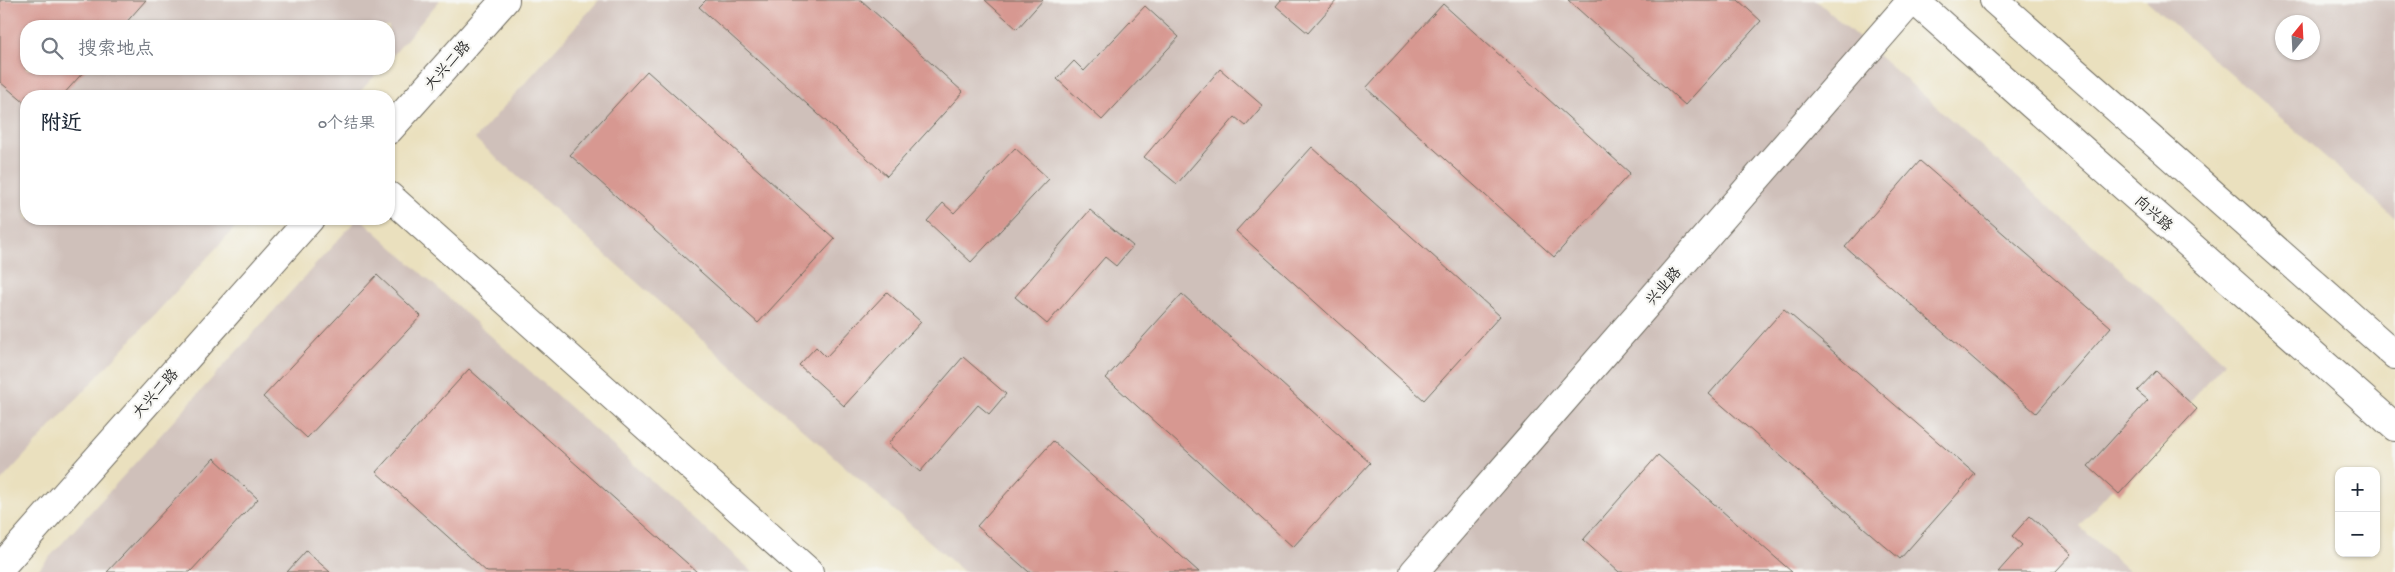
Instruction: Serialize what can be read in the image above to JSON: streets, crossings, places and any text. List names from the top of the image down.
{
  "streets": {
    "street": ["大兴二路", "向兴路", "兴业路"]
  },
  "crossings": [
    ["向兴路", "兴业路"]
  ],
  "north": "top",
  "page": {
    "search": "搜索地点",
    "heading": ["附近", "0个结果"],
    "map_buttons": ["+", "−"]
  }
}
